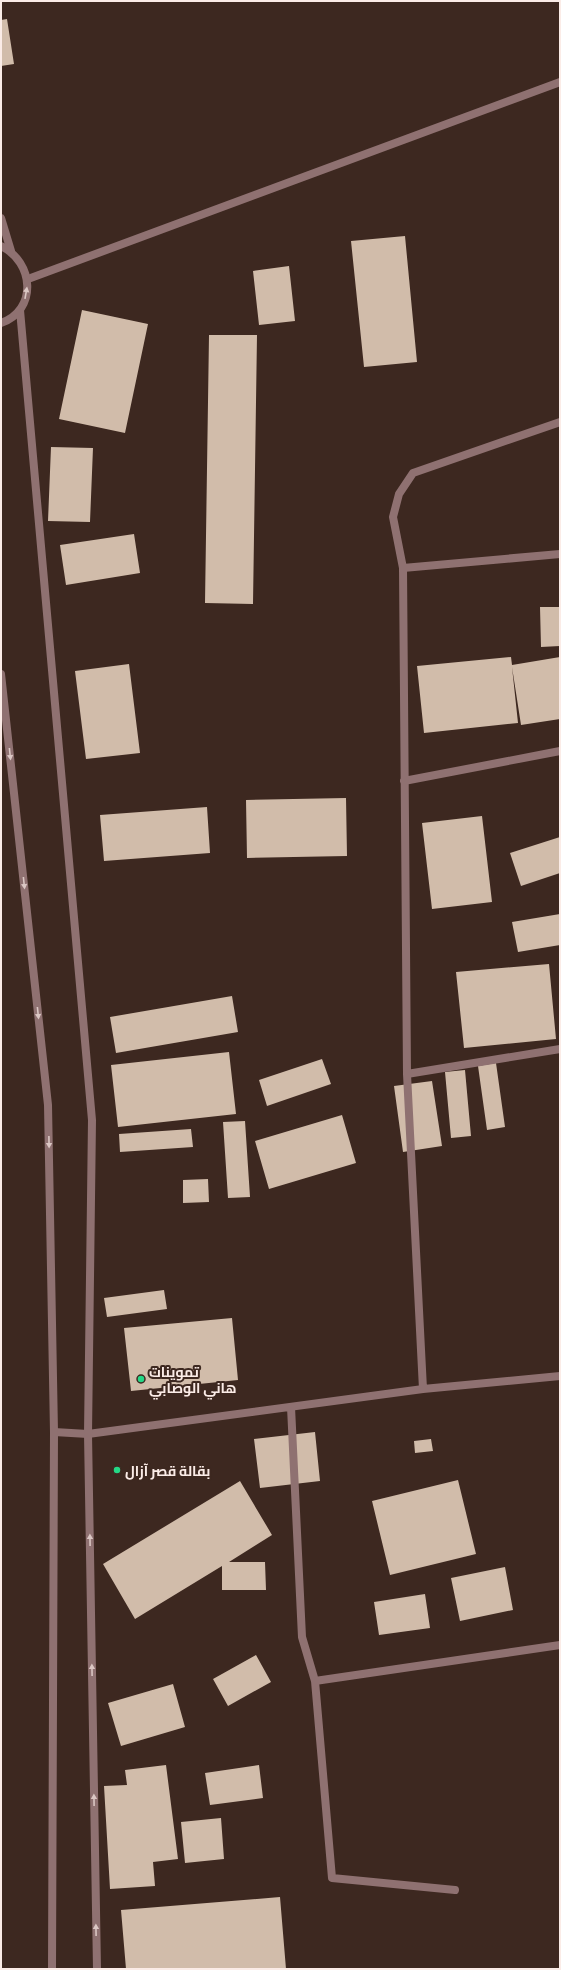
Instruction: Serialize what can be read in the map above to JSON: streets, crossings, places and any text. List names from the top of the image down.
{
  "places": ["تموينات هاني الوصابي", "بقالة قصر آزال"]
}
